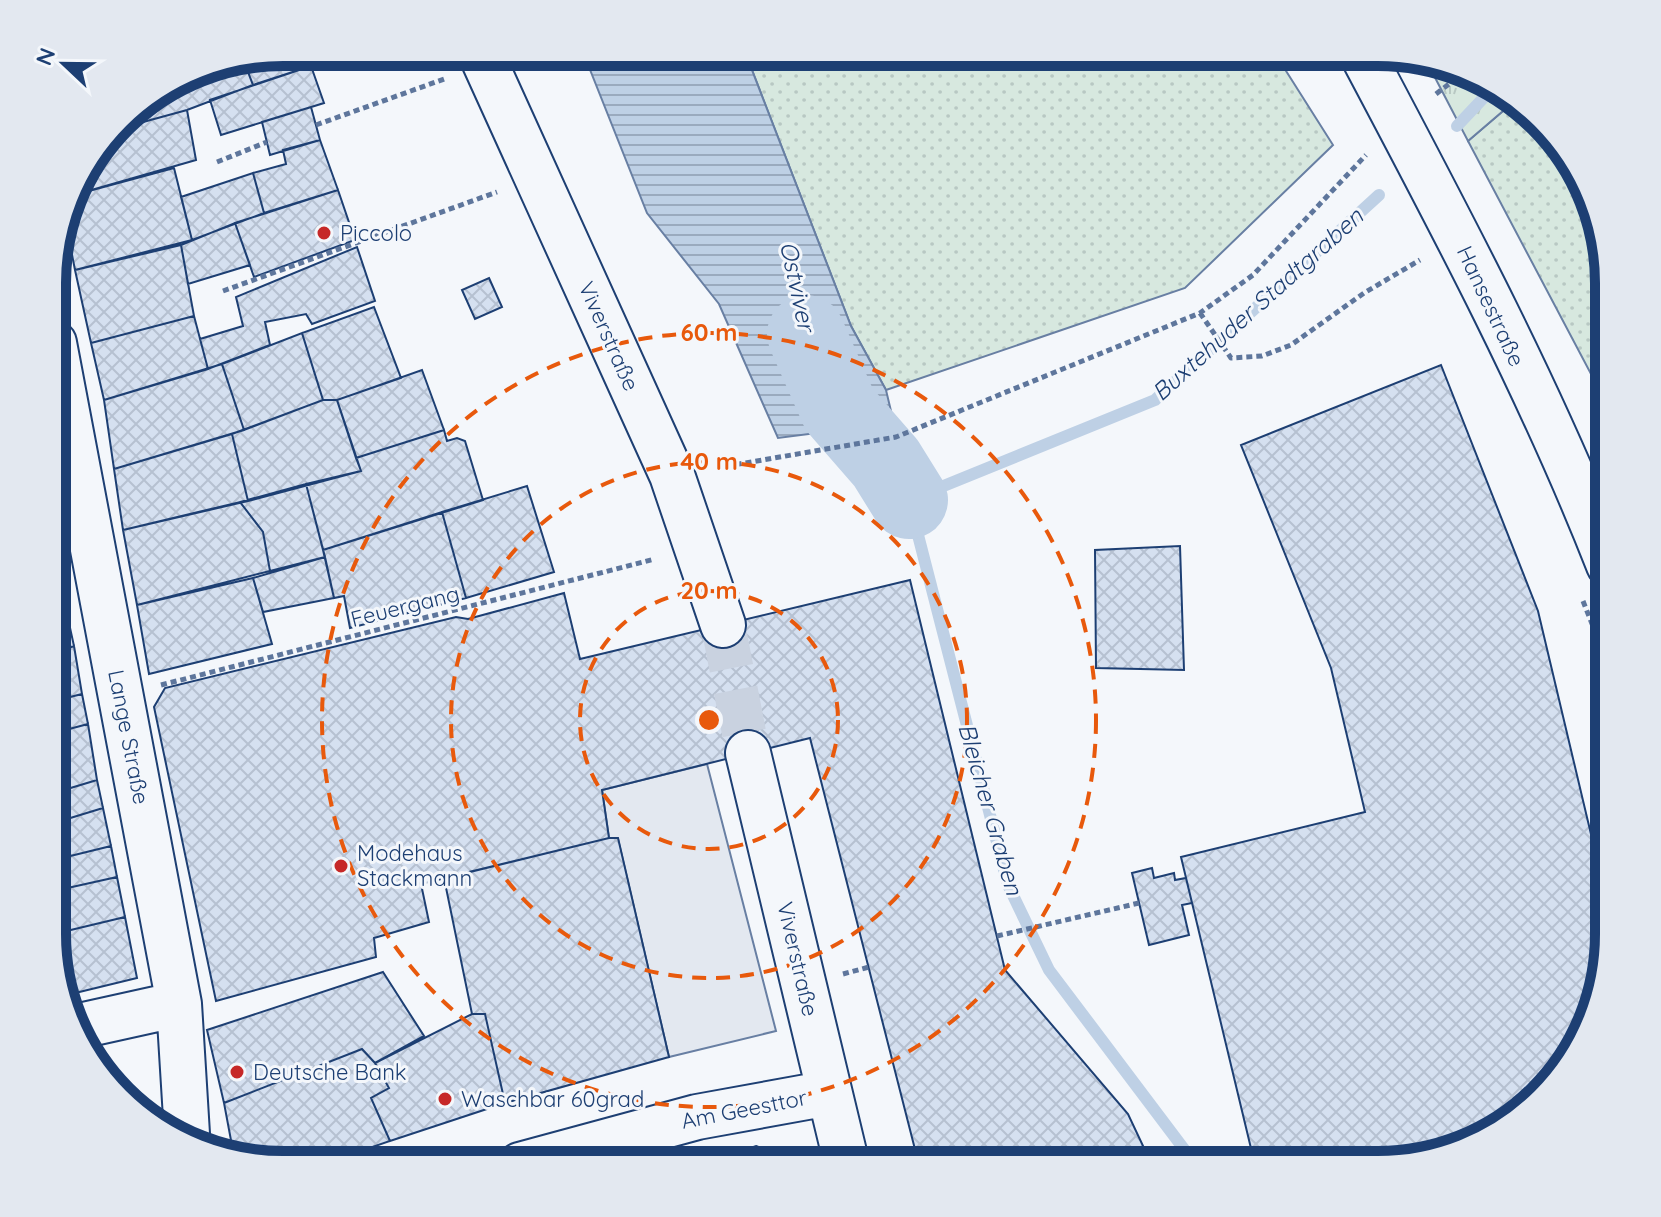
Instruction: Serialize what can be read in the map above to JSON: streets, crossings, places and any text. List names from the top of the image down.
{
  "streets": {
    "street": [
      "Hansestraße",
      "Viverstraße",
      "Lange Straße",
      "Am Geesttor"
    ],
    "path": ["Feuergang"]
  },
  "crossings": [
    ["Viverstraße", "Feuergang"],
    ["Viverstraße", "Am Geesttor"],
    ["Feuergang", "Lange Straße"]
  ],
  "water": ["Ostviver", "Buxtehuder Stadtgraben", "Bleicher Graben"],
  "places": [
    "Piccolo",
    "Modehaus Stackmann",
    "Deutsche Bank",
    "Waschbar 60grad"
  ],
  "north": "left",
  "rings": ["60 m", "40 m", "20 m"]
}
